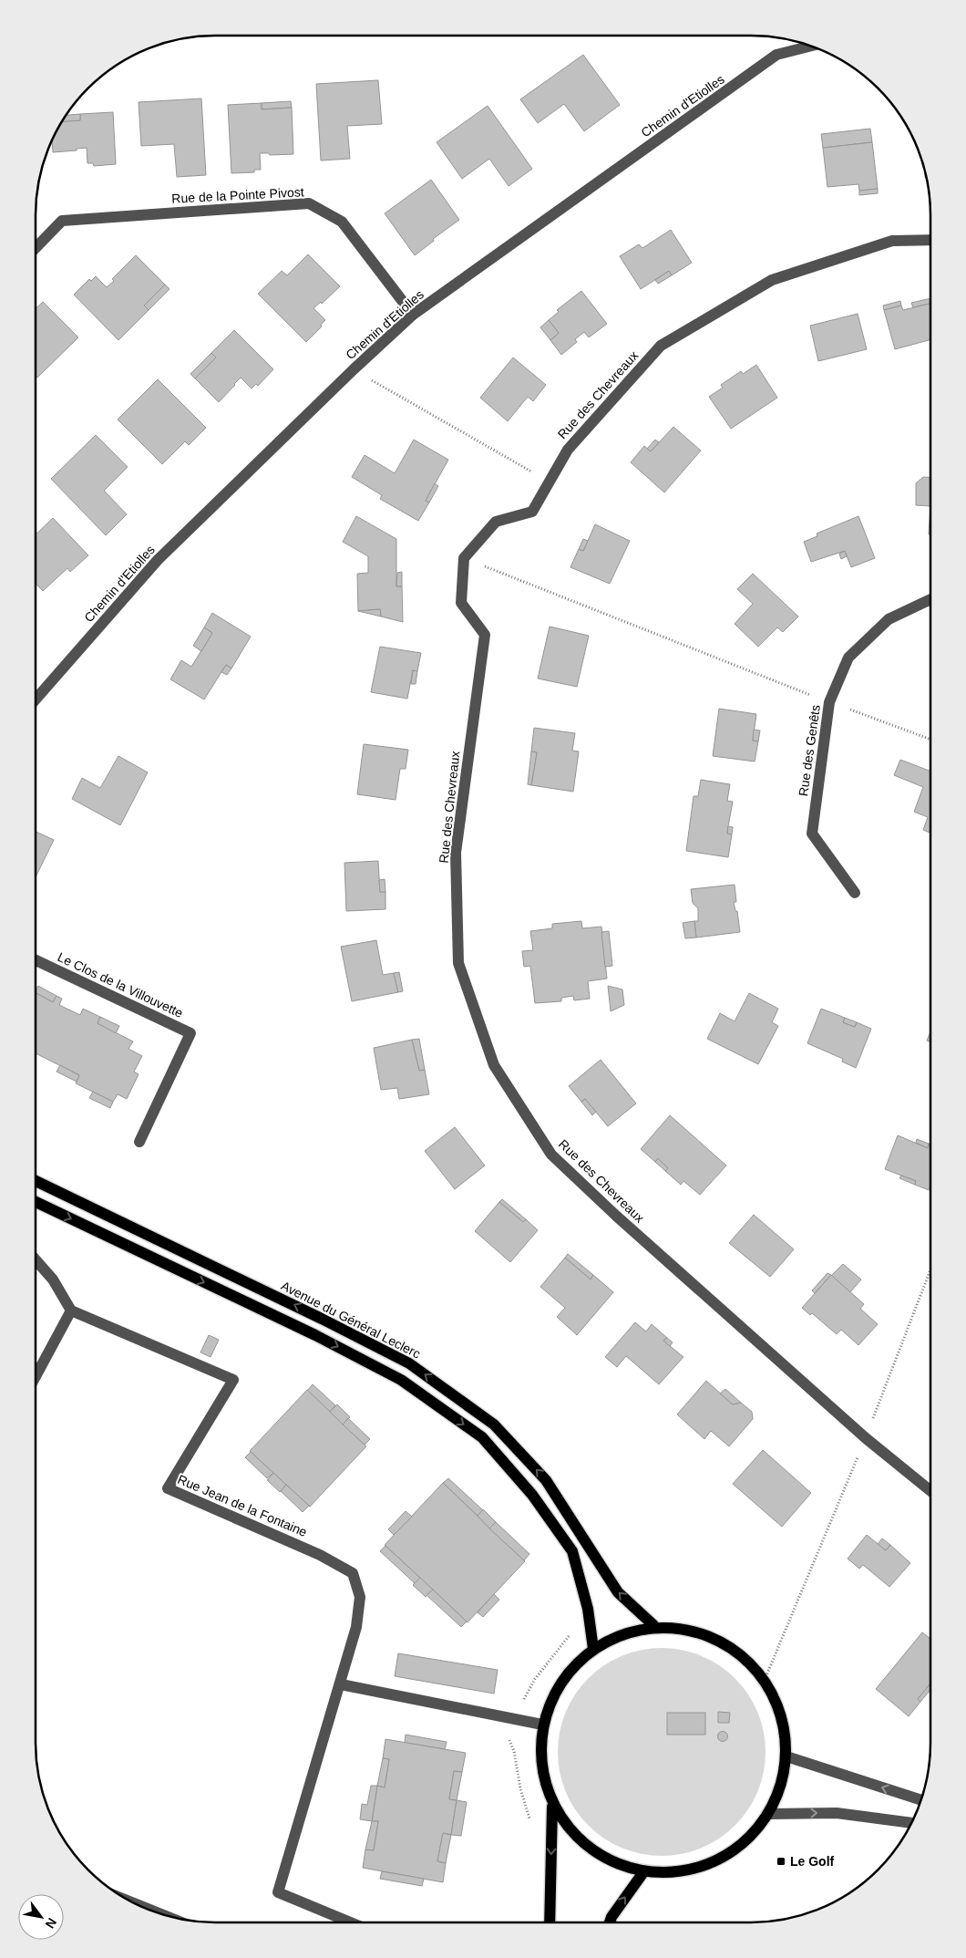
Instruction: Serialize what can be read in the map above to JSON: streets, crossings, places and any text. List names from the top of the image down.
{
  "streets": {
    "main road": ["Avenue du Général Leclerc"],
    "street": [
      "Chemin d'Etiolles",
      "Rue de la Pointe Pivost",
      "Rue des Chevreaux",
      "Rue des Genêts",
      "Le Clos de la Villouvette",
      "Rue Jean de la Fontaine"
    ]
  },
  "crossings": [
    ["Chemin d'Etiolles", "Rue de la Pointe Pivost"]
  ],
  "places": {
    "transit": ["Le Golf"]
  },
  "north": "bottom right"
}
